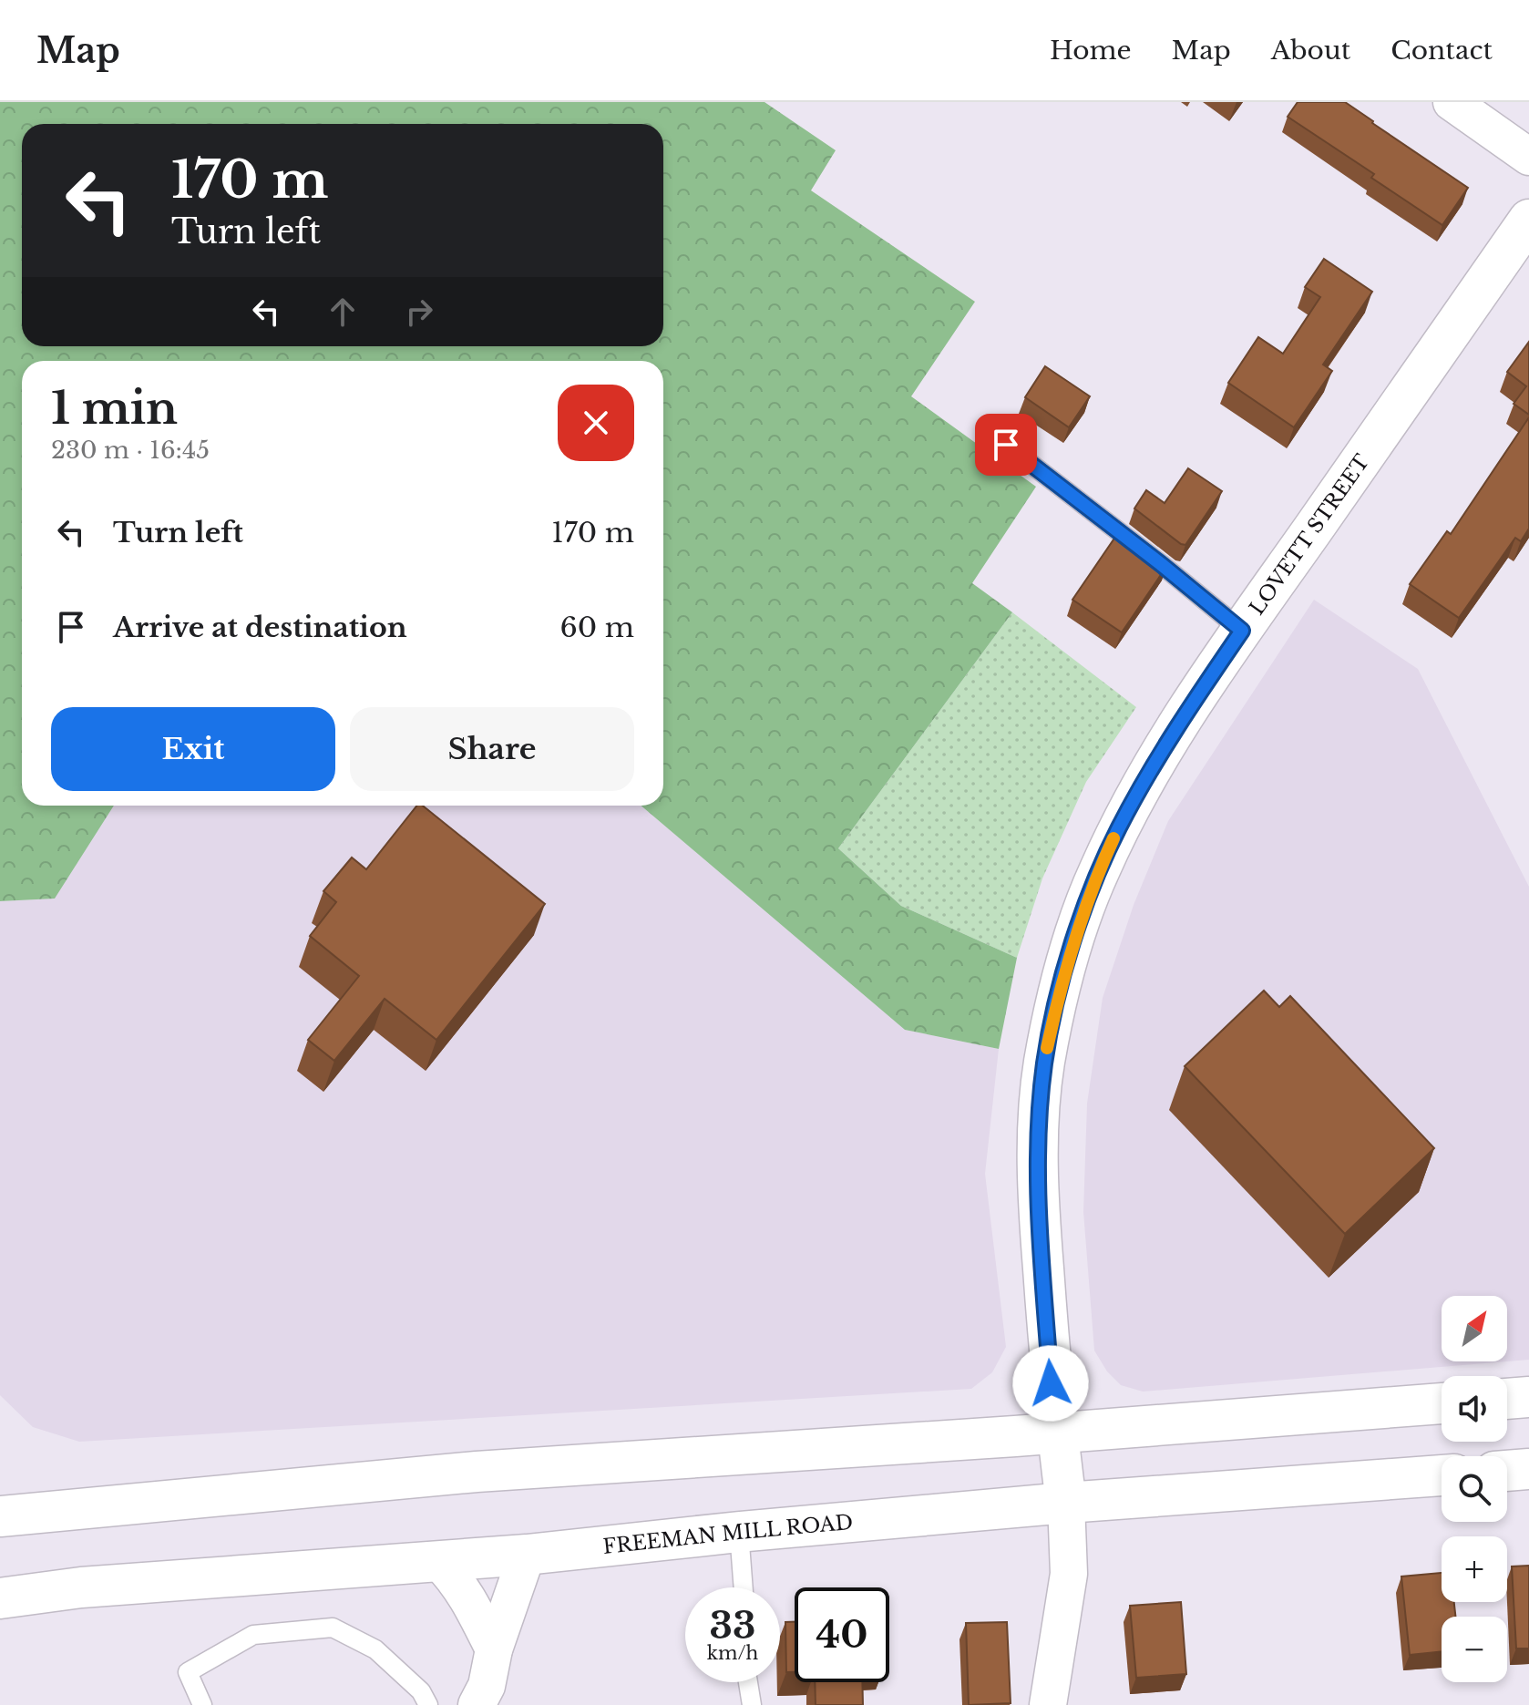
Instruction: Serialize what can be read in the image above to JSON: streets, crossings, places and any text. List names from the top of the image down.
{
  "streets": {
    "main road": ["LOVETT STREET", "FREEMAN MILL ROAD"]
  },
  "crossings": [
    ["LOVETT STREET", "FREEMAN MILL ROAD"]
  ],
  "north": "top right",
  "page": {
    "header": "Map",
    "nav": [
      "Home",
      "Map",
      "About",
      "Contact"
    ],
    "turn": ["170 m", "Turn left"],
    "heading": ["1 min", "230 m · 16:45"],
    "list": [
      {
        "name": "Turn left",
        "value": "170 m"
      },
      {
        "name": "Arrive at destination",
        "value": "60 m"
      }
    ],
    "buttons": ["Exit", "Share"],
    "map_buttons": ["+", "−"],
    "speed": "33 km/h",
    "limit": "40"
  }
}
